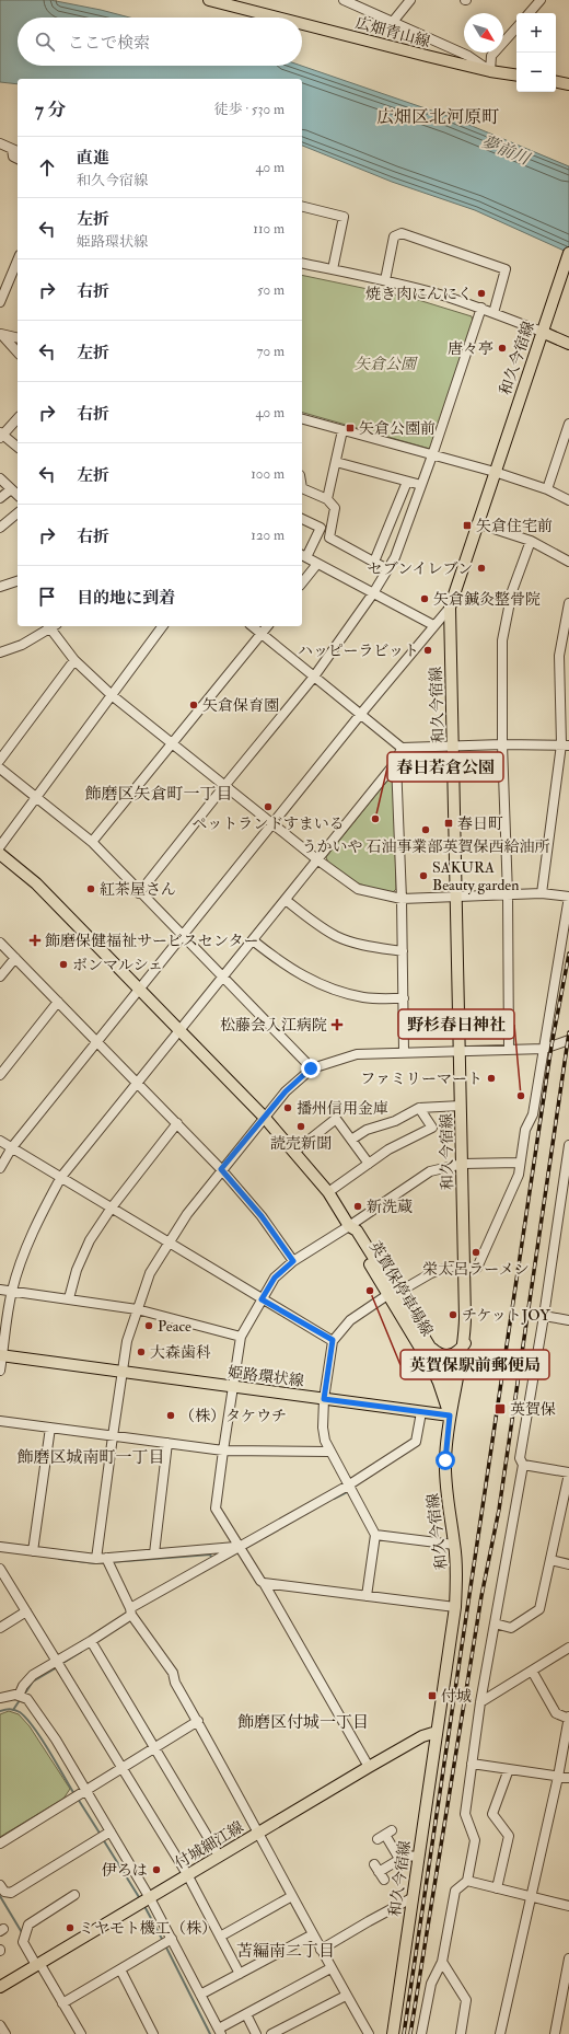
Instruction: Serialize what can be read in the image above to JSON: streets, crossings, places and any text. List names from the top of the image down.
{
  "streets": {
    "main road": [
      "広畑青山線",
      "和久今宿線",
      "英賀保停車場線",
      "姫路環状線",
      "付城細江線"
    ]
  },
  "crossings": [
    ["和久今宿線", "英賀保停車場線"],
    ["和久今宿線", "姫路環状線"],
    ["和久今宿線", "付城細江線"],
    ["英賀保停車場線", "姫路環状線"]
  ],
  "districts": [
    "広畑区北河原町",
    "飾磨区矢倉町一丁目",
    "飾磨区城南町一丁目",
    "飾磨区付城一丁目",
    "苫編南二丁目"
  ],
  "water": ["夢前川"],
  "parks": ["矢倉公園"],
  "places": {
    "other": [
      "焼き肉にんにく",
      "唐々亭",
      "セブンイレブン",
      "矢倉鍼灸整骨院",
      "ハッピーラビット",
      "矢倉保育園",
      "ペットランドすまいる",
      "春日若倉公園",
      "うかいや 石油事業部英賀保西給油所",
      "SAKURA Beauty garden",
      "紅茶屋さん",
      "ボンマルシェ",
      "ファミリーマート",
      "野杉春日神社",
      "播州信用金庫",
      "読売新聞",
      "新洗蔵",
      "栄太呂ラーメン",
      "英賀保駅前郵便局",
      "チケットJOY",
      "Peace",
      "大森歯科",
      "（株）タケウチ",
      "伊ろは",
      "ミヤモト機工（株）"
    ],
    "transit": [
      "矢倉公園前",
      "矢倉住宅前",
      "春日町",
      "英賀保",
      "付城"
    ],
    "health": ["飾磨保健福祉サービスセンター", "松藤会入江病院"]
  },
  "north": "bottom right",
  "page": {
    "map_buttons": ["+", "−"],
    "search": "ここで検索",
    "heading": ["7 分", "徒歩 · 530 m"],
    "list": [
      ["直進", "和久今宿線", "40 m"],
      ["左折", "姫路環状線", "110 m"],
      ["右折", "50 m"],
      ["左折", "70 m"],
      ["右折", "40 m"],
      ["左折", "100 m"],
      ["右折", "120 m"],
      "目的地に到着"
    ]
  }
}
